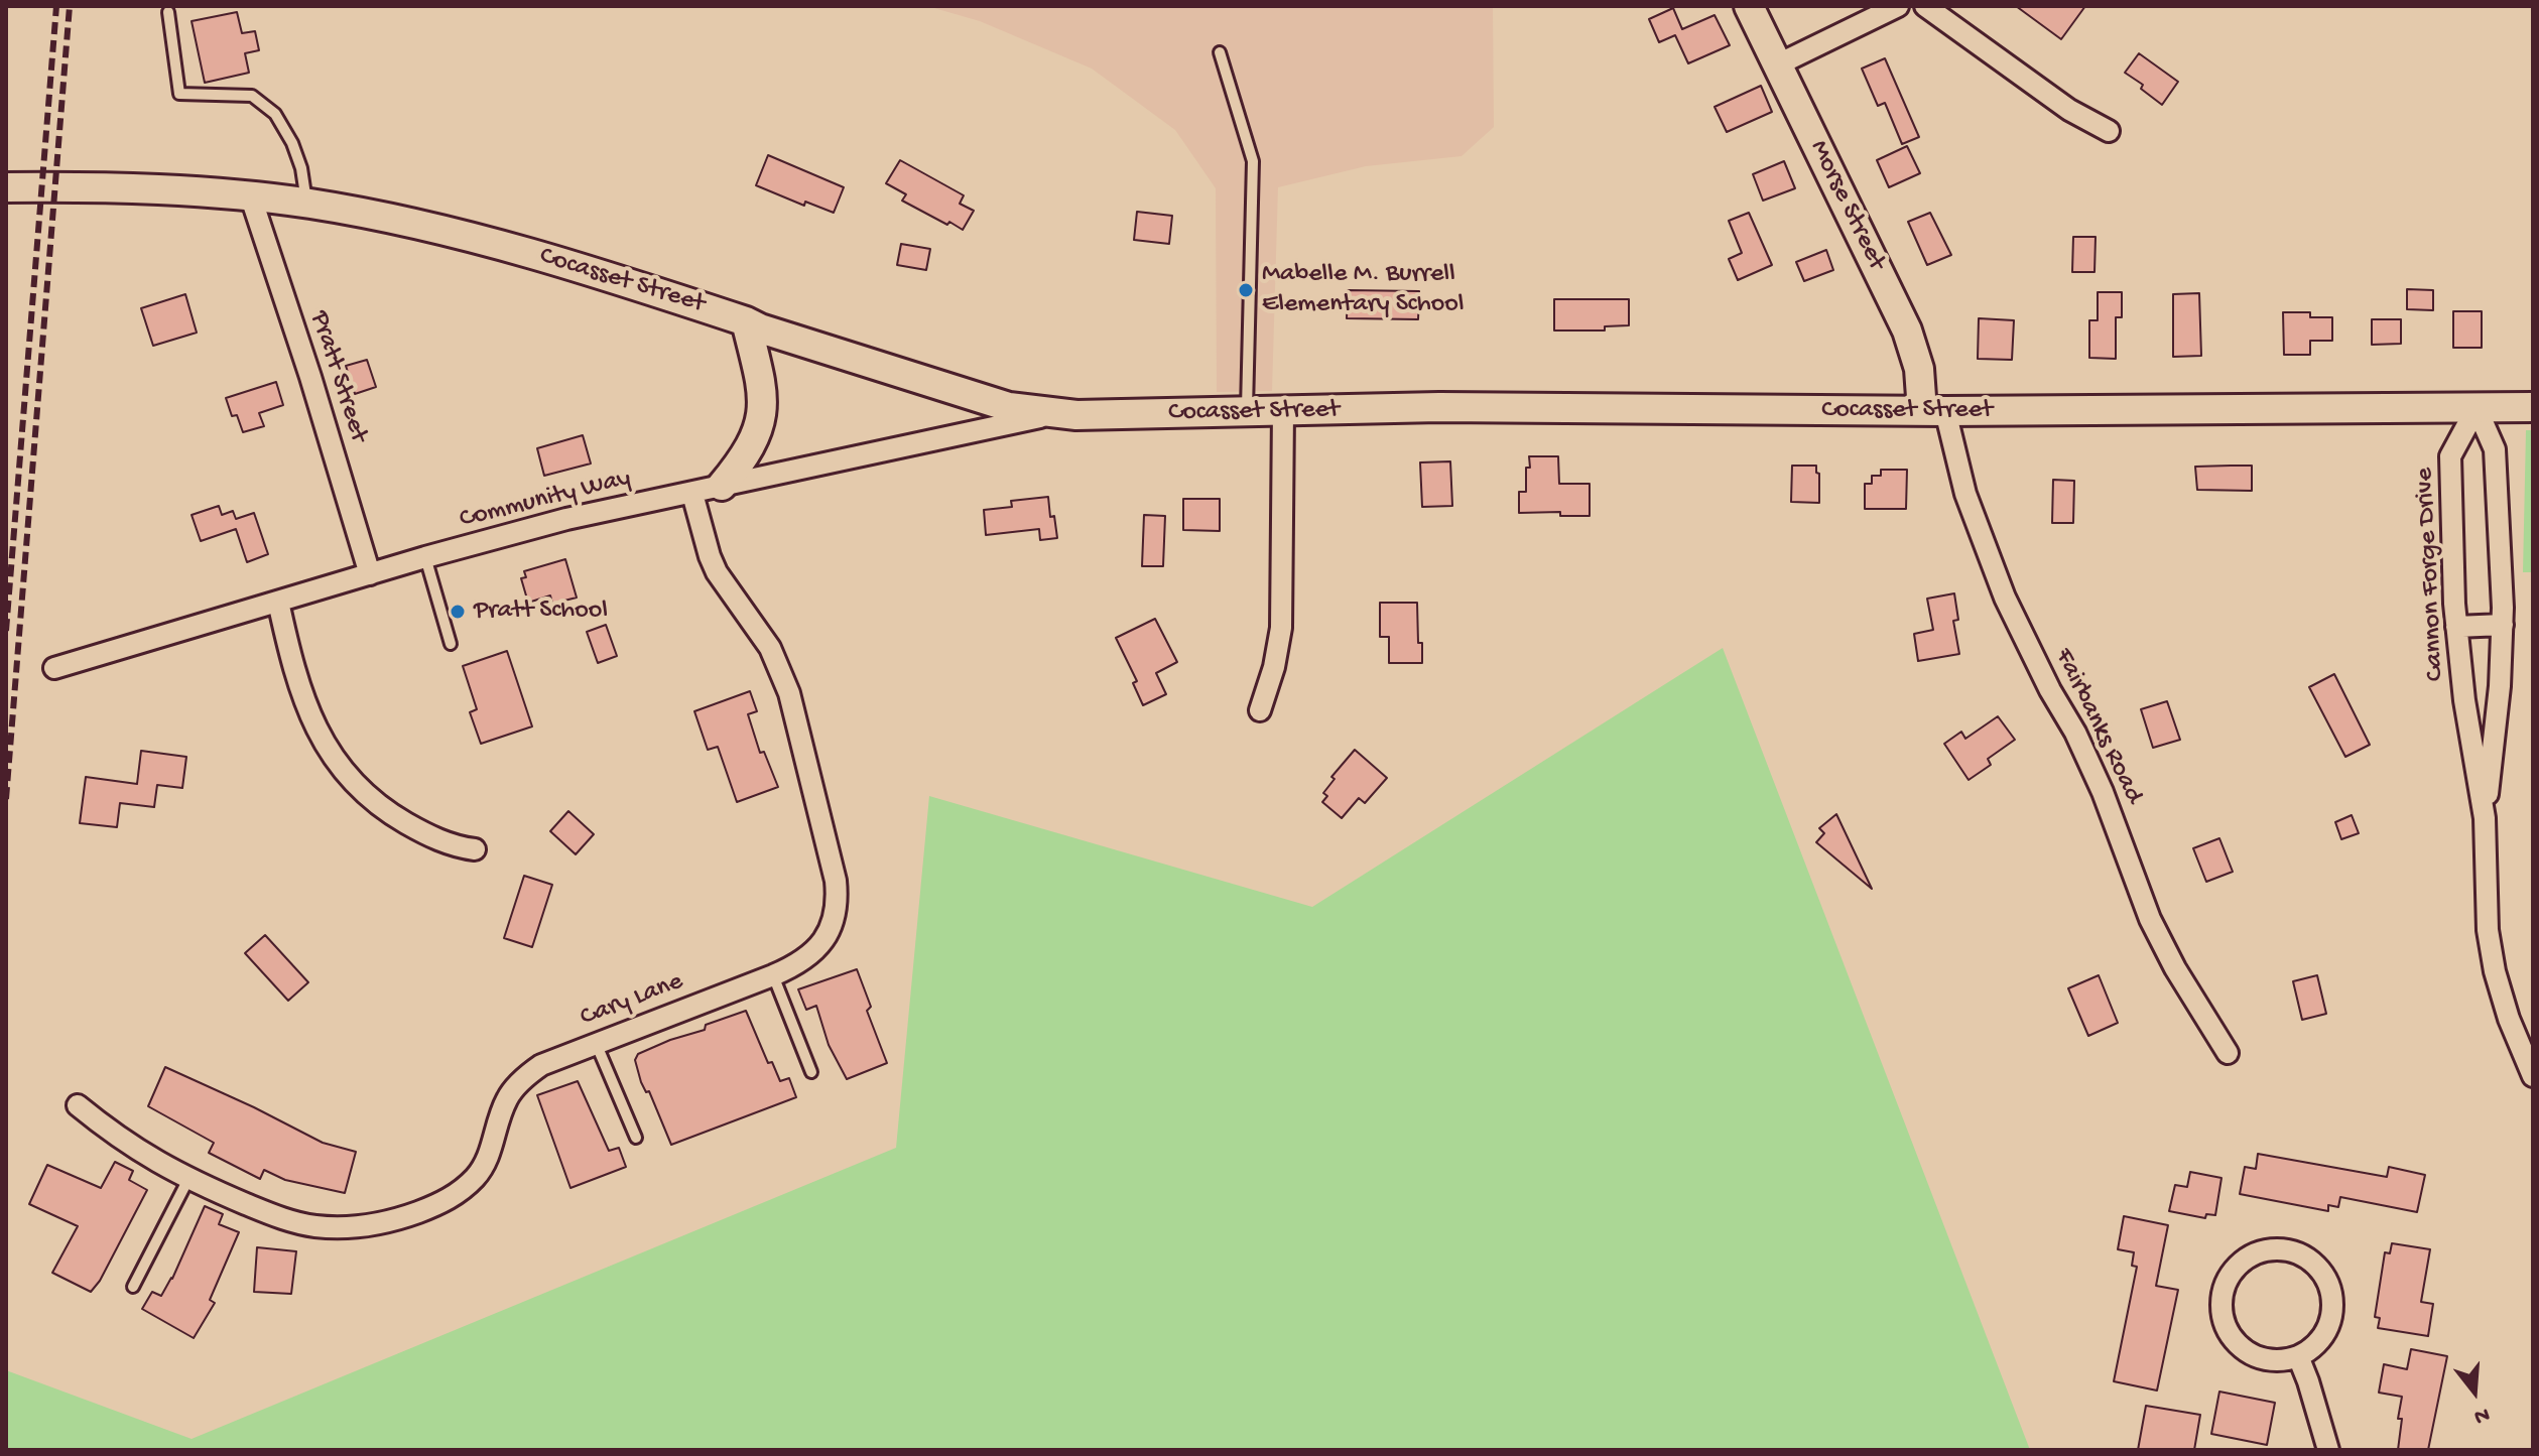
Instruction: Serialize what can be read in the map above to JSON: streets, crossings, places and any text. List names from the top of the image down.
{
  "streets": {
    "main road": ["Morse Street", "Cocasset Street"],
    "street": [
      "Pratt Street",
      "Community Way",
      "Cannon Forge Drive",
      "Fairbanks Road",
      "Cary Lane"
    ]
  },
  "crossings": [
    ["Morse Street", "Cocasset Street"],
    ["Morse Street", "Fairbanks Road"],
    ["Cocasset Street", "Pratt Street"],
    ["Cocasset Street", "Community Way"],
    ["Cocasset Street", "Cannon Forge Drive"],
    ["Cocasset Street", "Fairbanks Road"],
    ["Pratt Street", "Community Way"],
    ["Community Way", "Cary Lane"]
  ],
  "places": ["Mabelle M. Burrell Elementary School", "Pratt School"],
  "north": "bottom"
}
